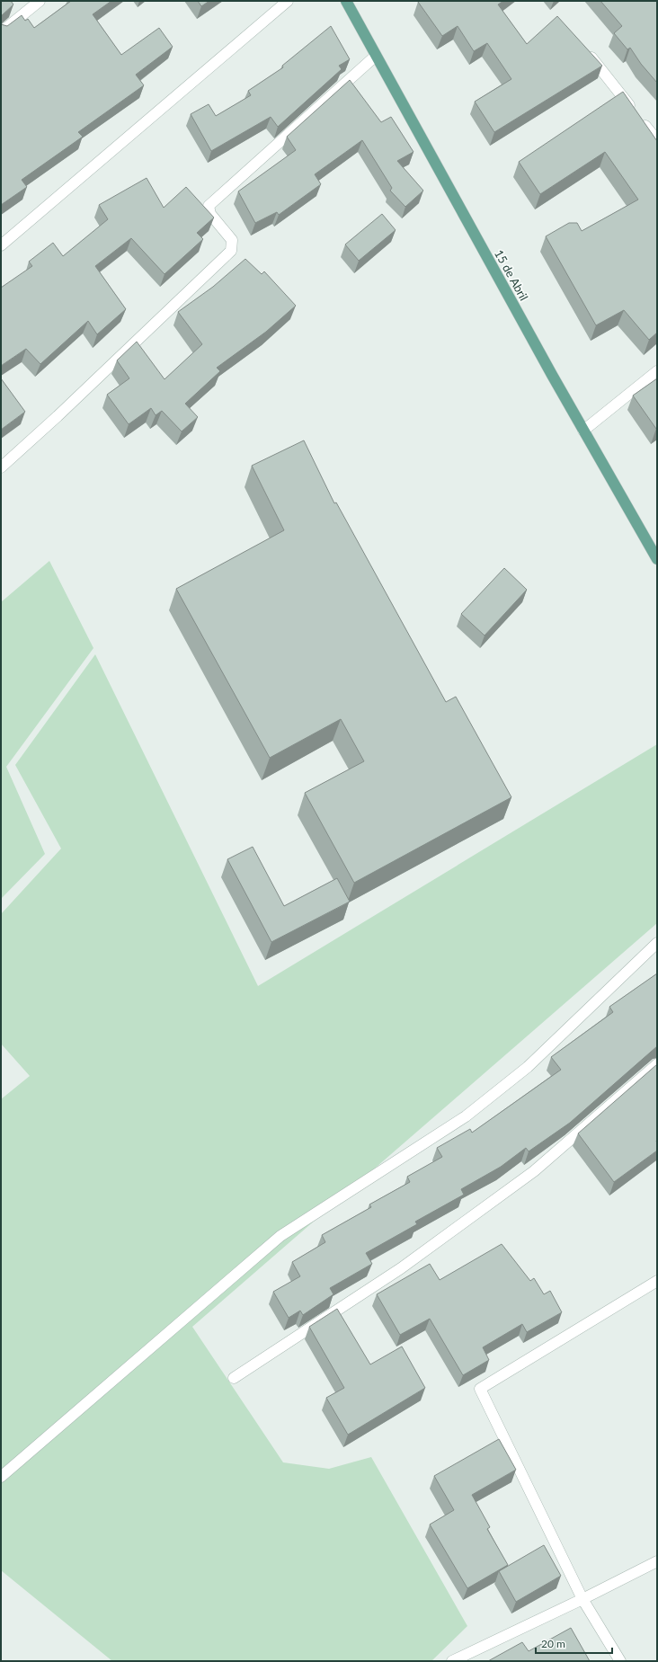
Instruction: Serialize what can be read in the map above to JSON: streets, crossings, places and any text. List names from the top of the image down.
{
  "streets": {
    "main road": ["15 de Abril"]
  },
  "scale_bar": "20 m"
}
